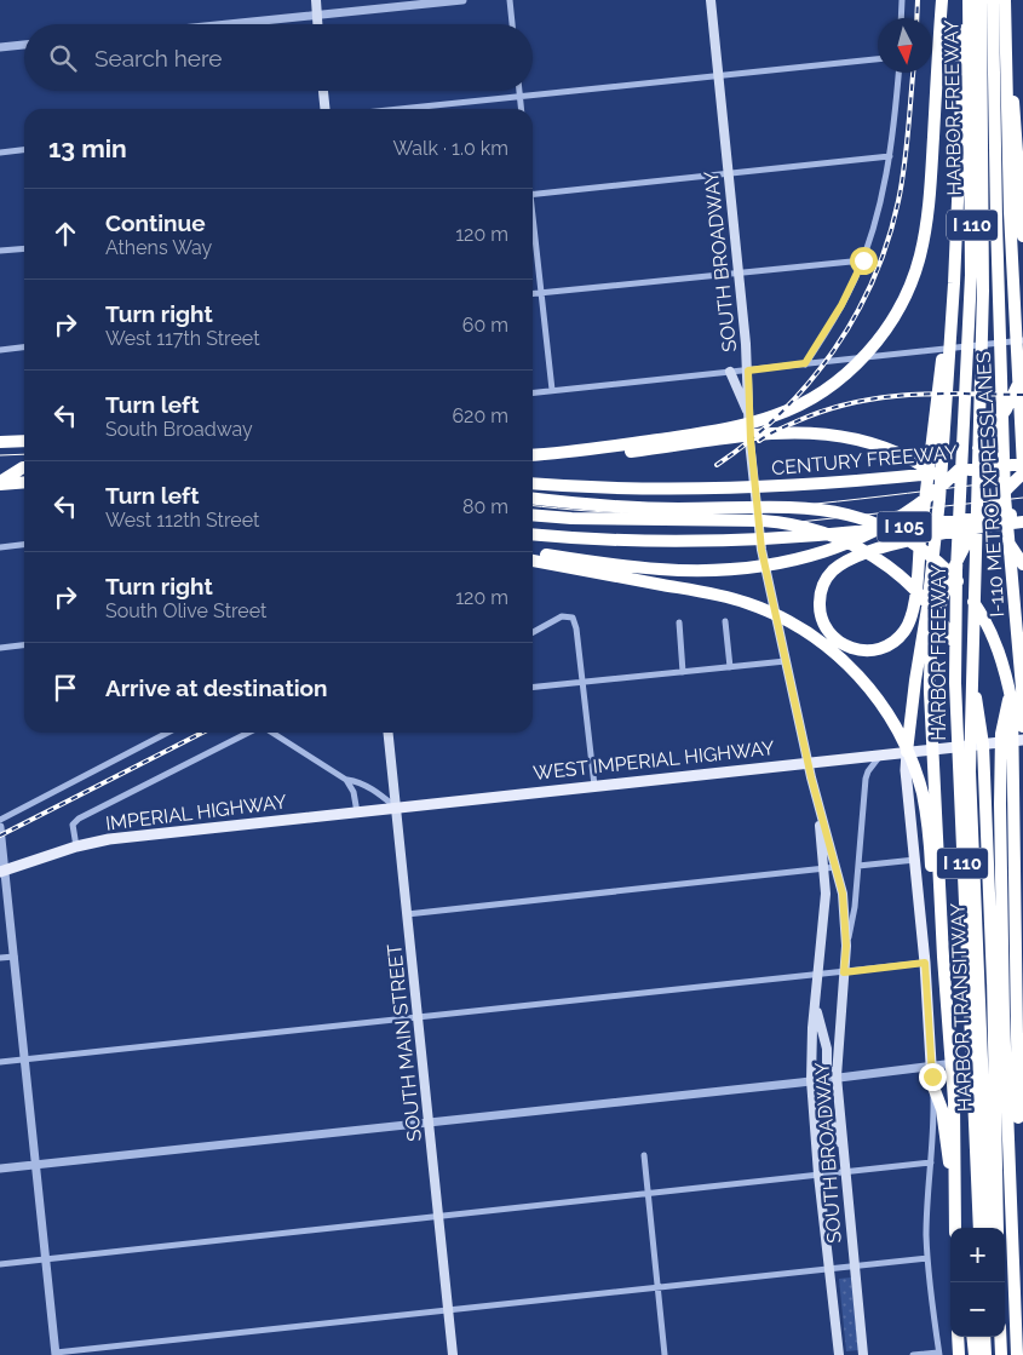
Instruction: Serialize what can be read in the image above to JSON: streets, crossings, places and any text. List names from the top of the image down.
{
  "streets": {
    "highway": [
      "HARBOR FREEWAY",
      "I 110",
      "CENTURY FREEWAY",
      "I-110 METRO EXPRESSLANES",
      "I 105",
      "HARBOR TRANSITWAY"
    ],
    "main road": [
      "SOUTH BROADWAY",
      "WEST IMPERIAL HIGHWAY",
      "IMPERIAL HIGHWAY",
      "SOUTH MAIN STREET"
    ]
  },
  "crossings": [
    ["I 110", "CENTURY FREEWAY"],
    ["SOUTH BROADWAY", "WEST IMPERIAL HIGHWAY"],
    ["I-110 METRO EXPRESSLANES", "HARBOR TRANSITWAY"],
    ["WEST IMPERIAL HIGHWAY", "IMPERIAL HIGHWAY"],
    ["WEST IMPERIAL HIGHWAY", "SOUTH MAIN STREET"],
    ["IMPERIAL HIGHWAY", "SOUTH MAIN STREET"]
  ],
  "north": "bottom",
  "page": {
    "search": "Search here",
    "heading": ["13 min", "Walk · 1.0 km"],
    "list": [
      ["Continue", "Athens Way", "120 m"],
      ["Turn right", "West 117th Street", "60 m"],
      ["Turn left", "South Broadway", "620 m"],
      ["Turn left", "West 112th Street", "80 m"],
      ["Turn right", "South Olive Street", "120 m"],
      "Arrive at destination"
    ],
    "map_buttons": ["+", "−"]
  }
}
